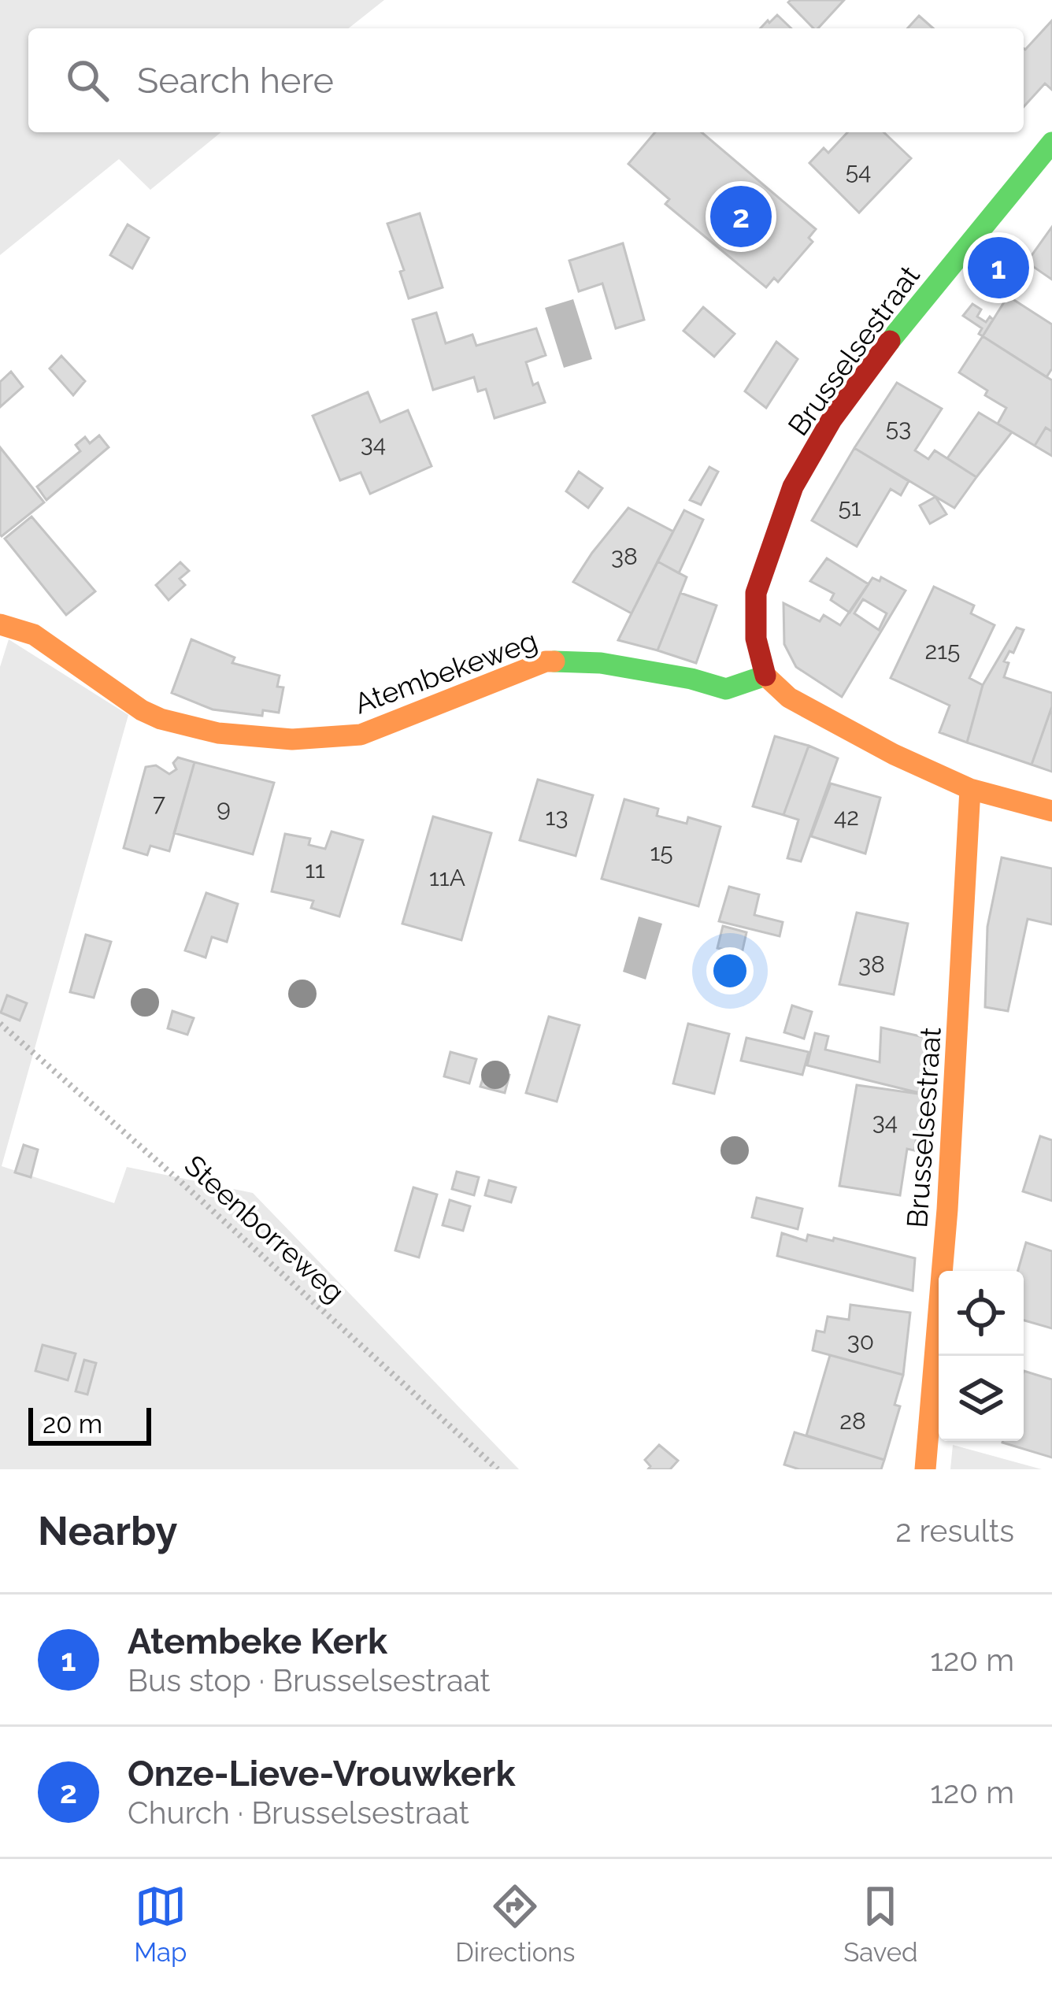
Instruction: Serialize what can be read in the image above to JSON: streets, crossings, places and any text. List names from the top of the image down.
{
  "streets": {
    "street": ["Brusselsestraat", "Atembekeweg"],
    "path": ["Steenborreweg"]
  },
  "crossings": [
    ["Brusselsestraat", "Atembekeweg"]
  ],
  "house_numbers": [
    "54",
    "53",
    "34",
    "51",
    "38",
    "215",
    "7",
    "9",
    "13",
    "42",
    "15",
    "11",
    "11A",
    "38",
    "34",
    "30",
    "28"
  ],
  "scale_bar": "20 m",
  "page": {
    "search": "Search here",
    "pins": ["2", "1"],
    "scale": "20 m",
    "heading": ["Nearby", "2 results"],
    "list": [
      {
        "mark": "1",
        "name": "Atembeke Kerk",
        "note": "Bus stop · Brusselsestraat",
        "value": "120 m"
      },
      {
        "mark": "2",
        "name": "Onze-Lieve-Vrouwkerk",
        "note": "Church · Brusselsestraat",
        "value": "120 m"
      }
    ],
    "nav": ["Map", "Directions", "Saved"]
  }
}
